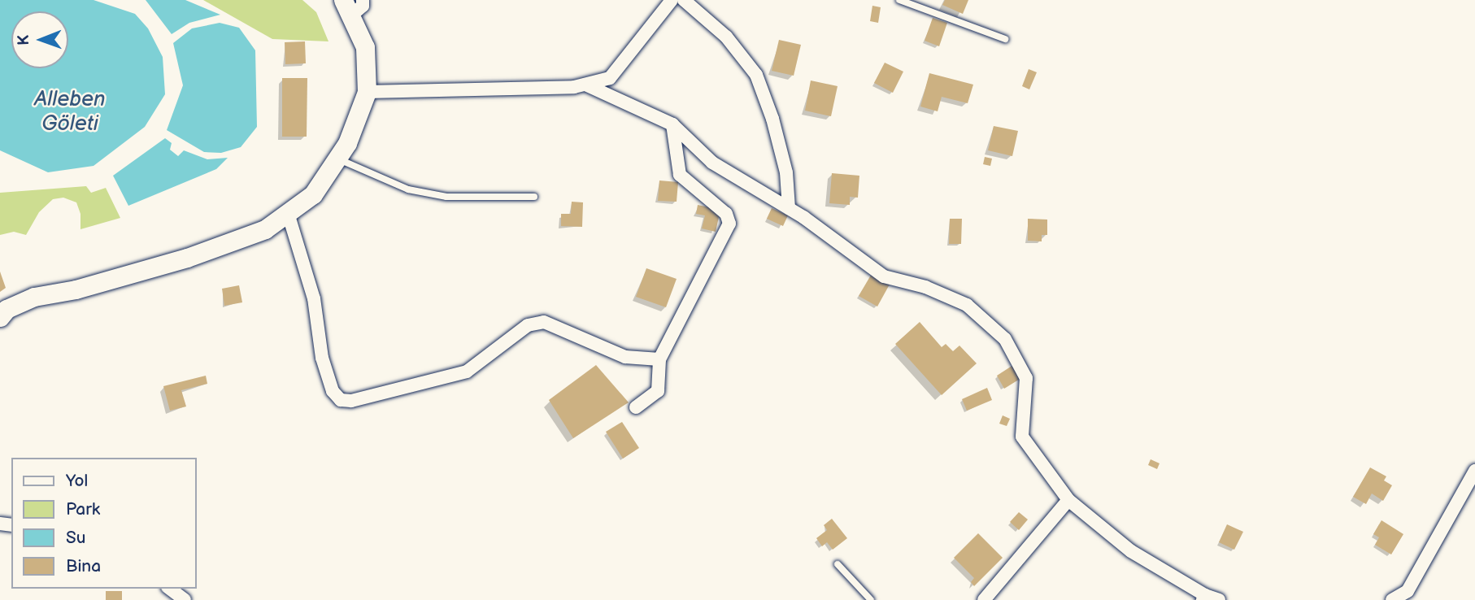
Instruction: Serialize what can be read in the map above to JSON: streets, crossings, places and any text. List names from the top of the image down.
{
  "water": ["Alleben Göleti"],
  "legend": [
    "Yol",
    "Park",
    "Su",
    "Bina"
  ],
  "north": "left"
}
